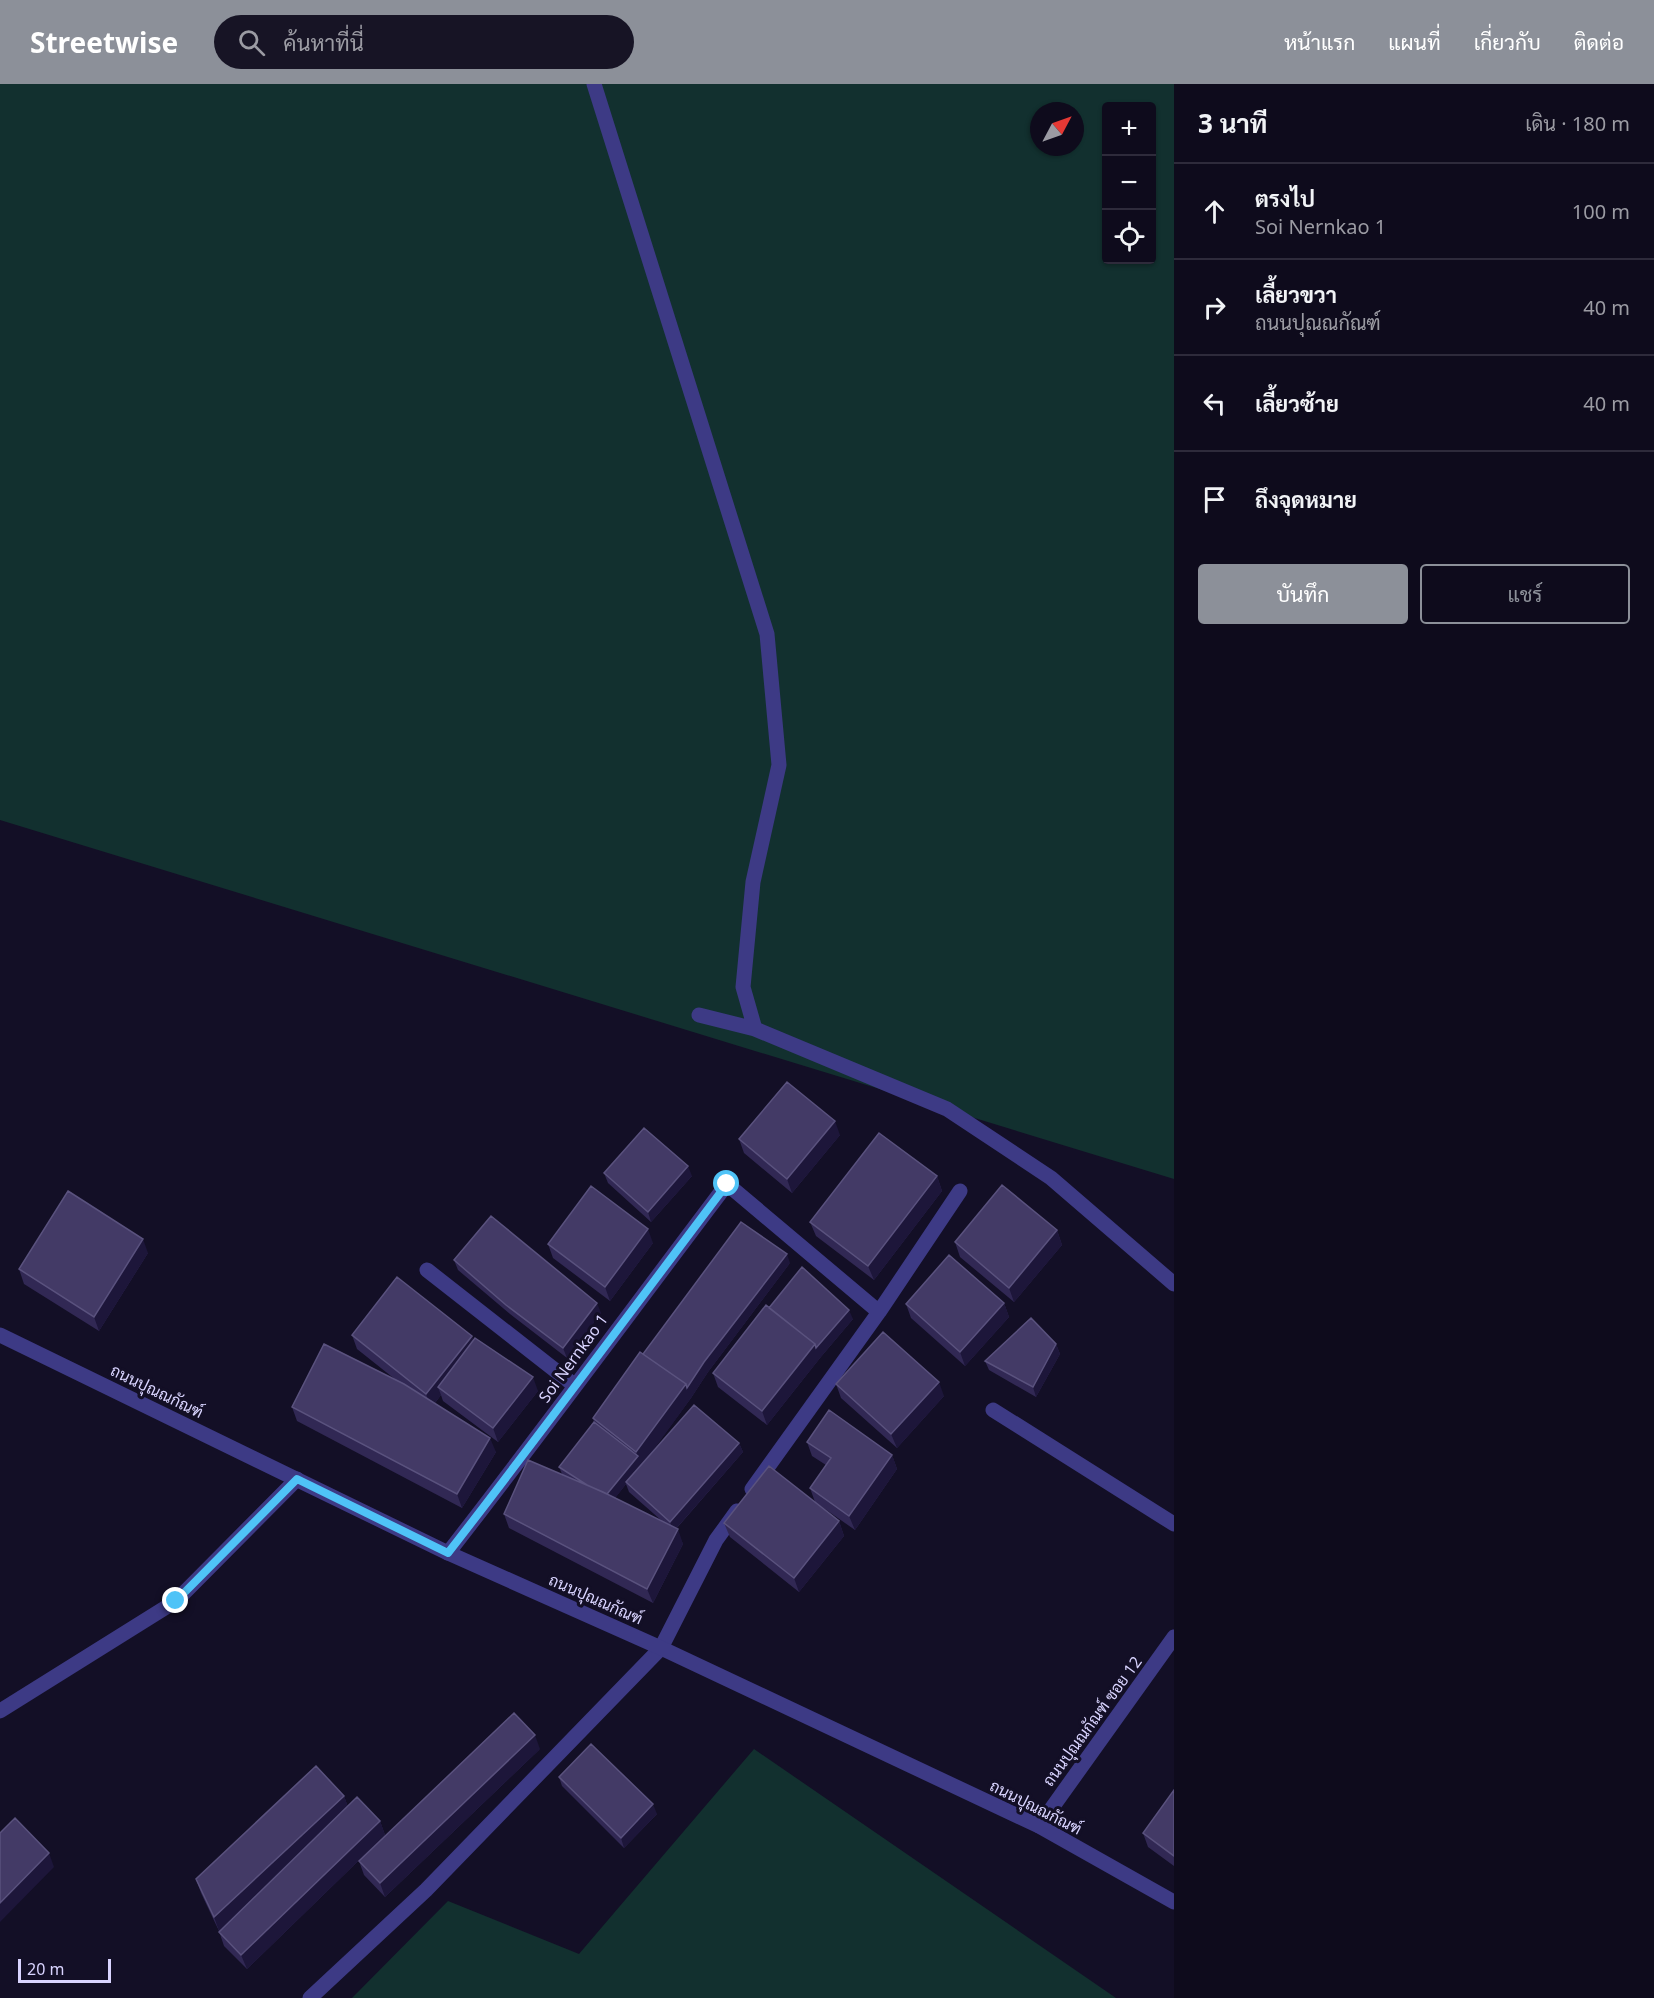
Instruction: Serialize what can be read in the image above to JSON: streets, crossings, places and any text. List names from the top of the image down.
{
  "streets": {
    "street": ["Soi Nernkao 1", "ถนนปุณณกัณฑ์", "ถนนปุณณกัณฑ์ ซอย 12"]
  },
  "crossings": [
    ["Soi Nernkao 1", "ถนนปุณณกัณฑ์"],
    ["ถนนปุณณกัณฑ์", "ถนนปุณณกัณฑ์ ซอย 12"]
  ],
  "scale_bar": "20 m",
  "north": "top right",
  "page": {
    "header": "Streetwise",
    "search": "ค้นหาที่นี่",
    "nav": [
      "หน้าแรก",
      "แผนที่",
      "เกี่ยวกับ",
      "ติดต่อ"
    ],
    "heading": ["3 นาที", "เดิน · 180 m"],
    "map_buttons": ["+", "−"],
    "list": [
      ["ตรงไป", "Soi Nernkao 1", "100 m"],
      ["เลี้ยวขวา", "ถนนปุณณกัณฑ์", "40 m"],
      ["เลี้ยวซ้าย", "40 m"],
      "ถึงจุดหมาย"
    ],
    "buttons": ["บันทึก", "แชร์"],
    "scale": "20 m"
  }
}
